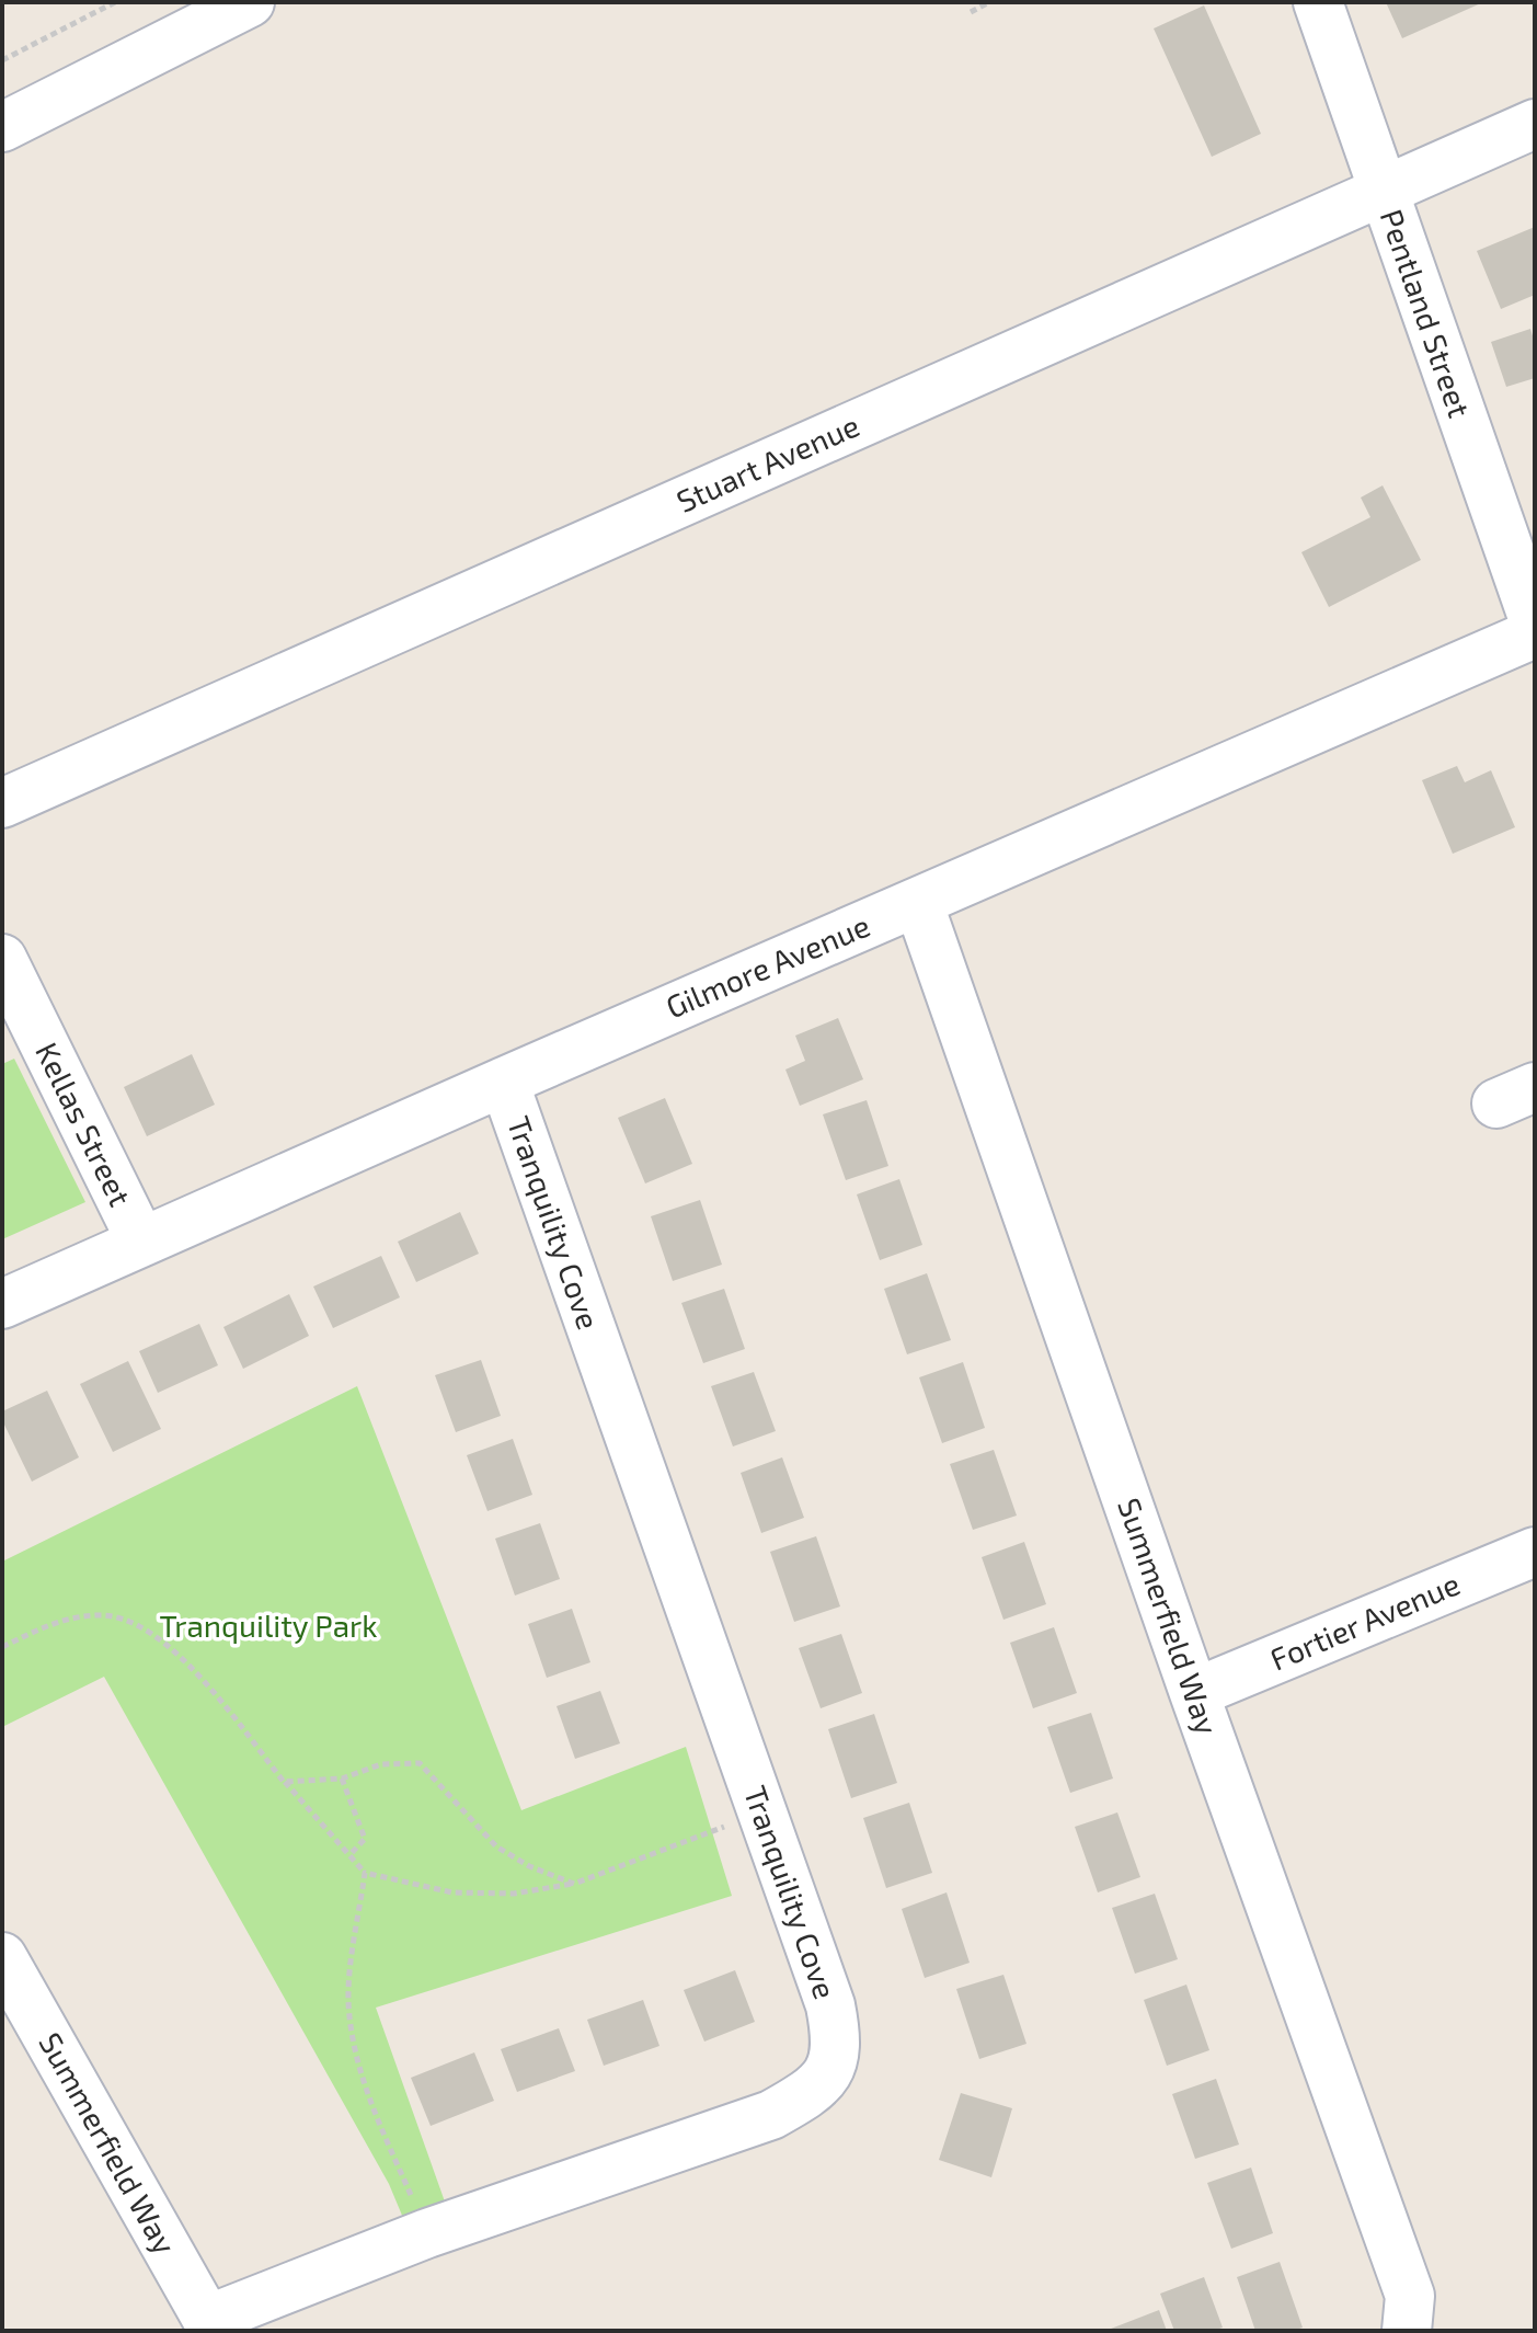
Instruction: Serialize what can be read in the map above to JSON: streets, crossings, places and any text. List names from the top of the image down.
{
  "streets": {
    "street": [
      "Pentland Street",
      "Stuart Avenue",
      "Gilmore Avenue",
      "Kellas Street",
      "Tranquility Cove",
      "Summerfield Way",
      "Fortier Avenue"
    ]
  },
  "crossings": [
    ["Pentland Street", "Stuart Avenue"],
    ["Gilmore Avenue", "Kellas Street"],
    ["Gilmore Avenue", "Tranquility Cove"],
    ["Gilmore Avenue", "Summerfield Way"],
    ["Tranquility Cove", "Summerfield Way"],
    ["Summerfield Way", "Fortier Avenue"]
  ],
  "parks": ["Tranquility Park"]
}
